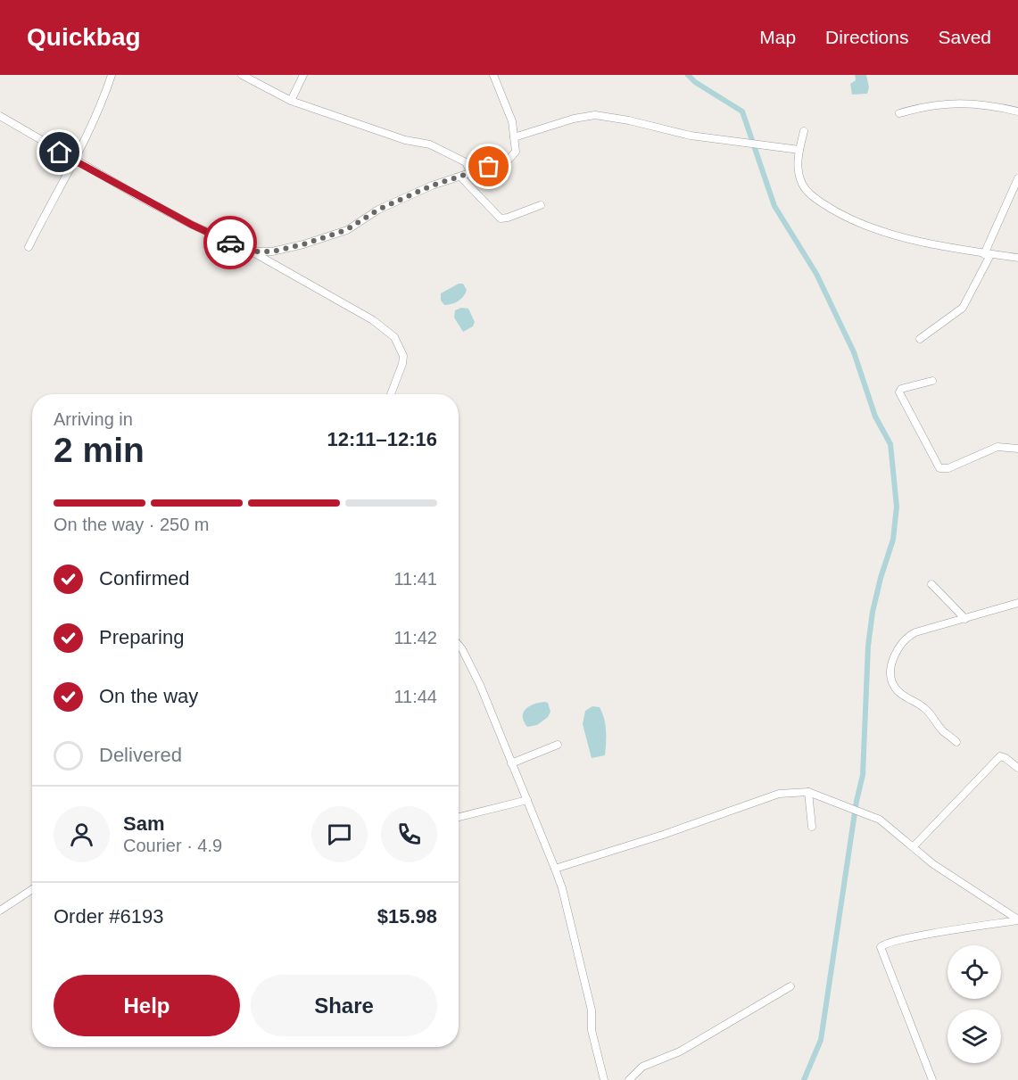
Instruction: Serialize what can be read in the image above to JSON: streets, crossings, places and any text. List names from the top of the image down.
{
  "page": {
    "header": "Quickbag",
    "nav": ["Map", "Directions", "Saved"],
    "heading": ["2 min", "Arriving in", "12:11–12:16"],
    "panel": [
      "Sam",
      "Courier · 4.9",
      "Order #6193",
      "$15.98"
    ],
    "bar": "On the way · 250 m",
    "list": [
      ["Confirmed", "11:41"],
      ["Preparing", "11:42"],
      ["On the way", "11:44"],
      "Delivered"
    ],
    "buttons": ["Help", "Share"]
  }
}
